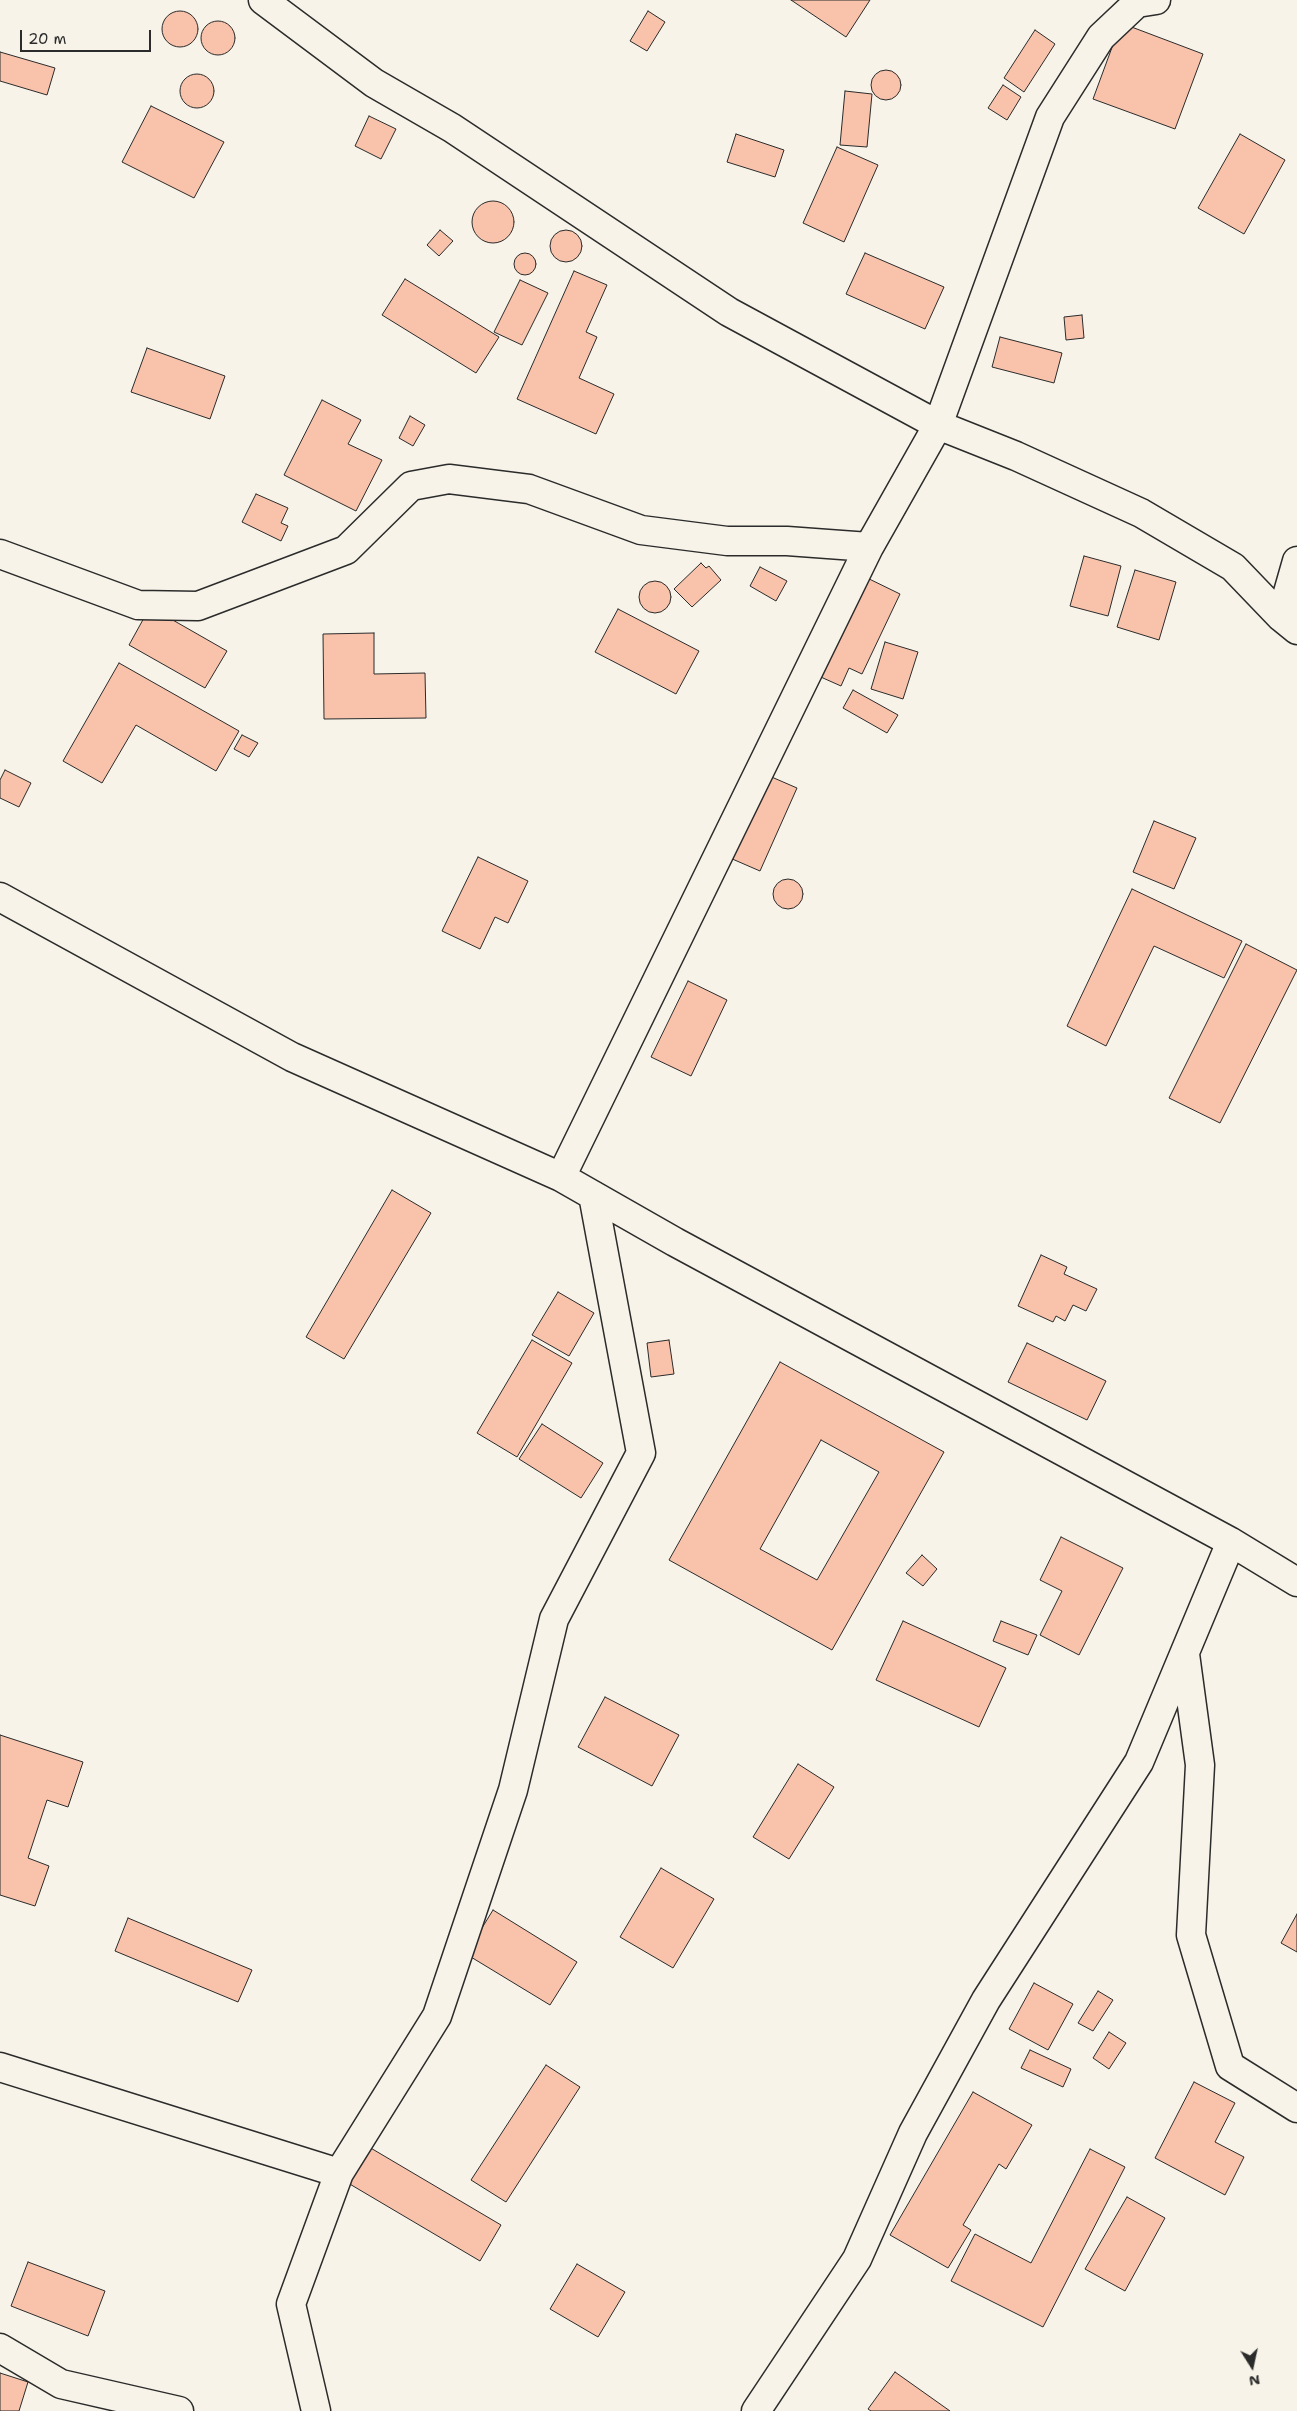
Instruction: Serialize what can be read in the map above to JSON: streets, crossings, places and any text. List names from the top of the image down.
{
  "scale_bar": "20 m",
  "north": "bottom"
}
